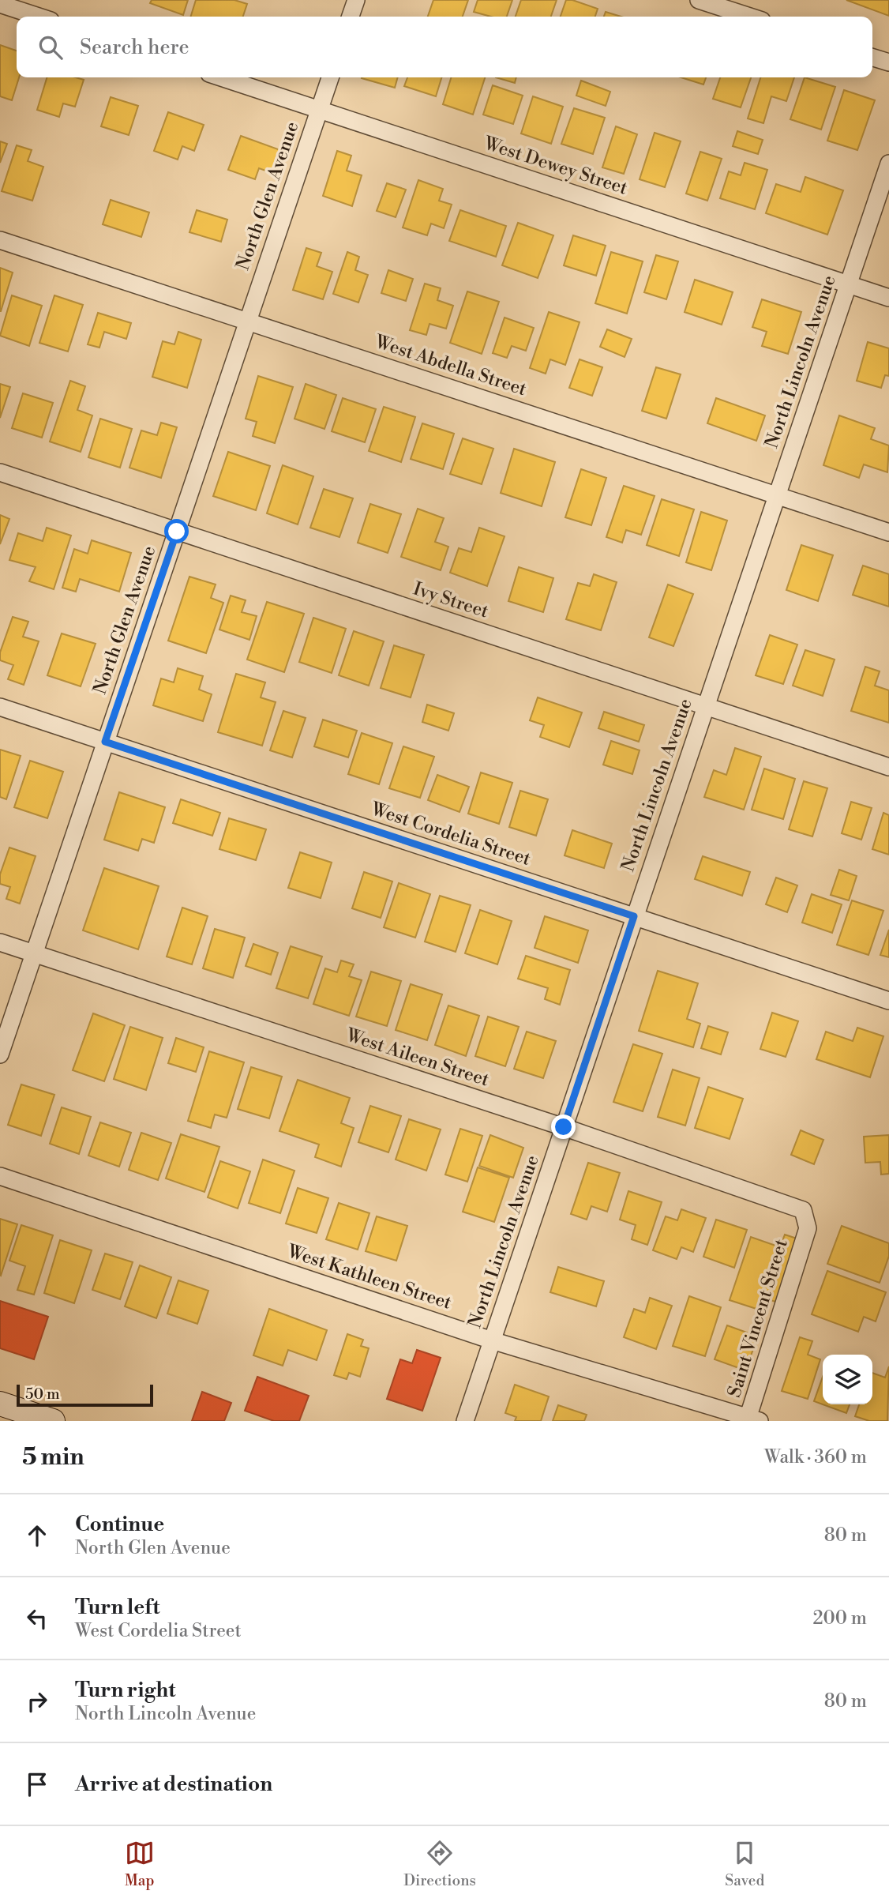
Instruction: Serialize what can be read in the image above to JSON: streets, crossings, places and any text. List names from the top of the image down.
{
  "streets": {
    "street": [
      "West Dewey Street",
      "North Glen Avenue",
      "North Lincoln Avenue",
      "West Abdella Street",
      "Ivy Street",
      "West Cordelia Street",
      "West Aileen Street",
      "West Kathleen Street",
      "Saint Vincent Street"
    ]
  },
  "crossings": [
    ["West Dewey Street", "North Glen Avenue"],
    ["West Dewey Street", "North Lincoln Avenue"],
    ["North Glen Avenue", "West Abdella Street"],
    ["North Glen Avenue", "Ivy Street"],
    ["North Glen Avenue", "West Cordelia Street"],
    ["North Glen Avenue", "West Aileen Street"],
    ["North Lincoln Avenue", "West Abdella Street"],
    ["North Lincoln Avenue", "Ivy Street"],
    ["North Lincoln Avenue", "West Cordelia Street"],
    ["North Lincoln Avenue", "West Aileen Street"],
    ["North Lincoln Avenue", "West Kathleen Street"],
    ["West Aileen Street", "Saint Vincent Street"],
    ["West Kathleen Street", "Saint Vincent Street"]
  ],
  "scale_bar": "50 m",
  "page": {
    "search": "Search here",
    "scale": "50 m",
    "heading": ["5 min", "Walk · 360 m"],
    "list": [
      ["Continue", "North Glen Avenue", "80 m"],
      ["Turn left", "West Cordelia Street", "200 m"],
      ["Turn right", "North Lincoln Avenue", "80 m"],
      "Arrive at destination"
    ],
    "nav": ["Map", "Directions", "Saved"]
  }
}
